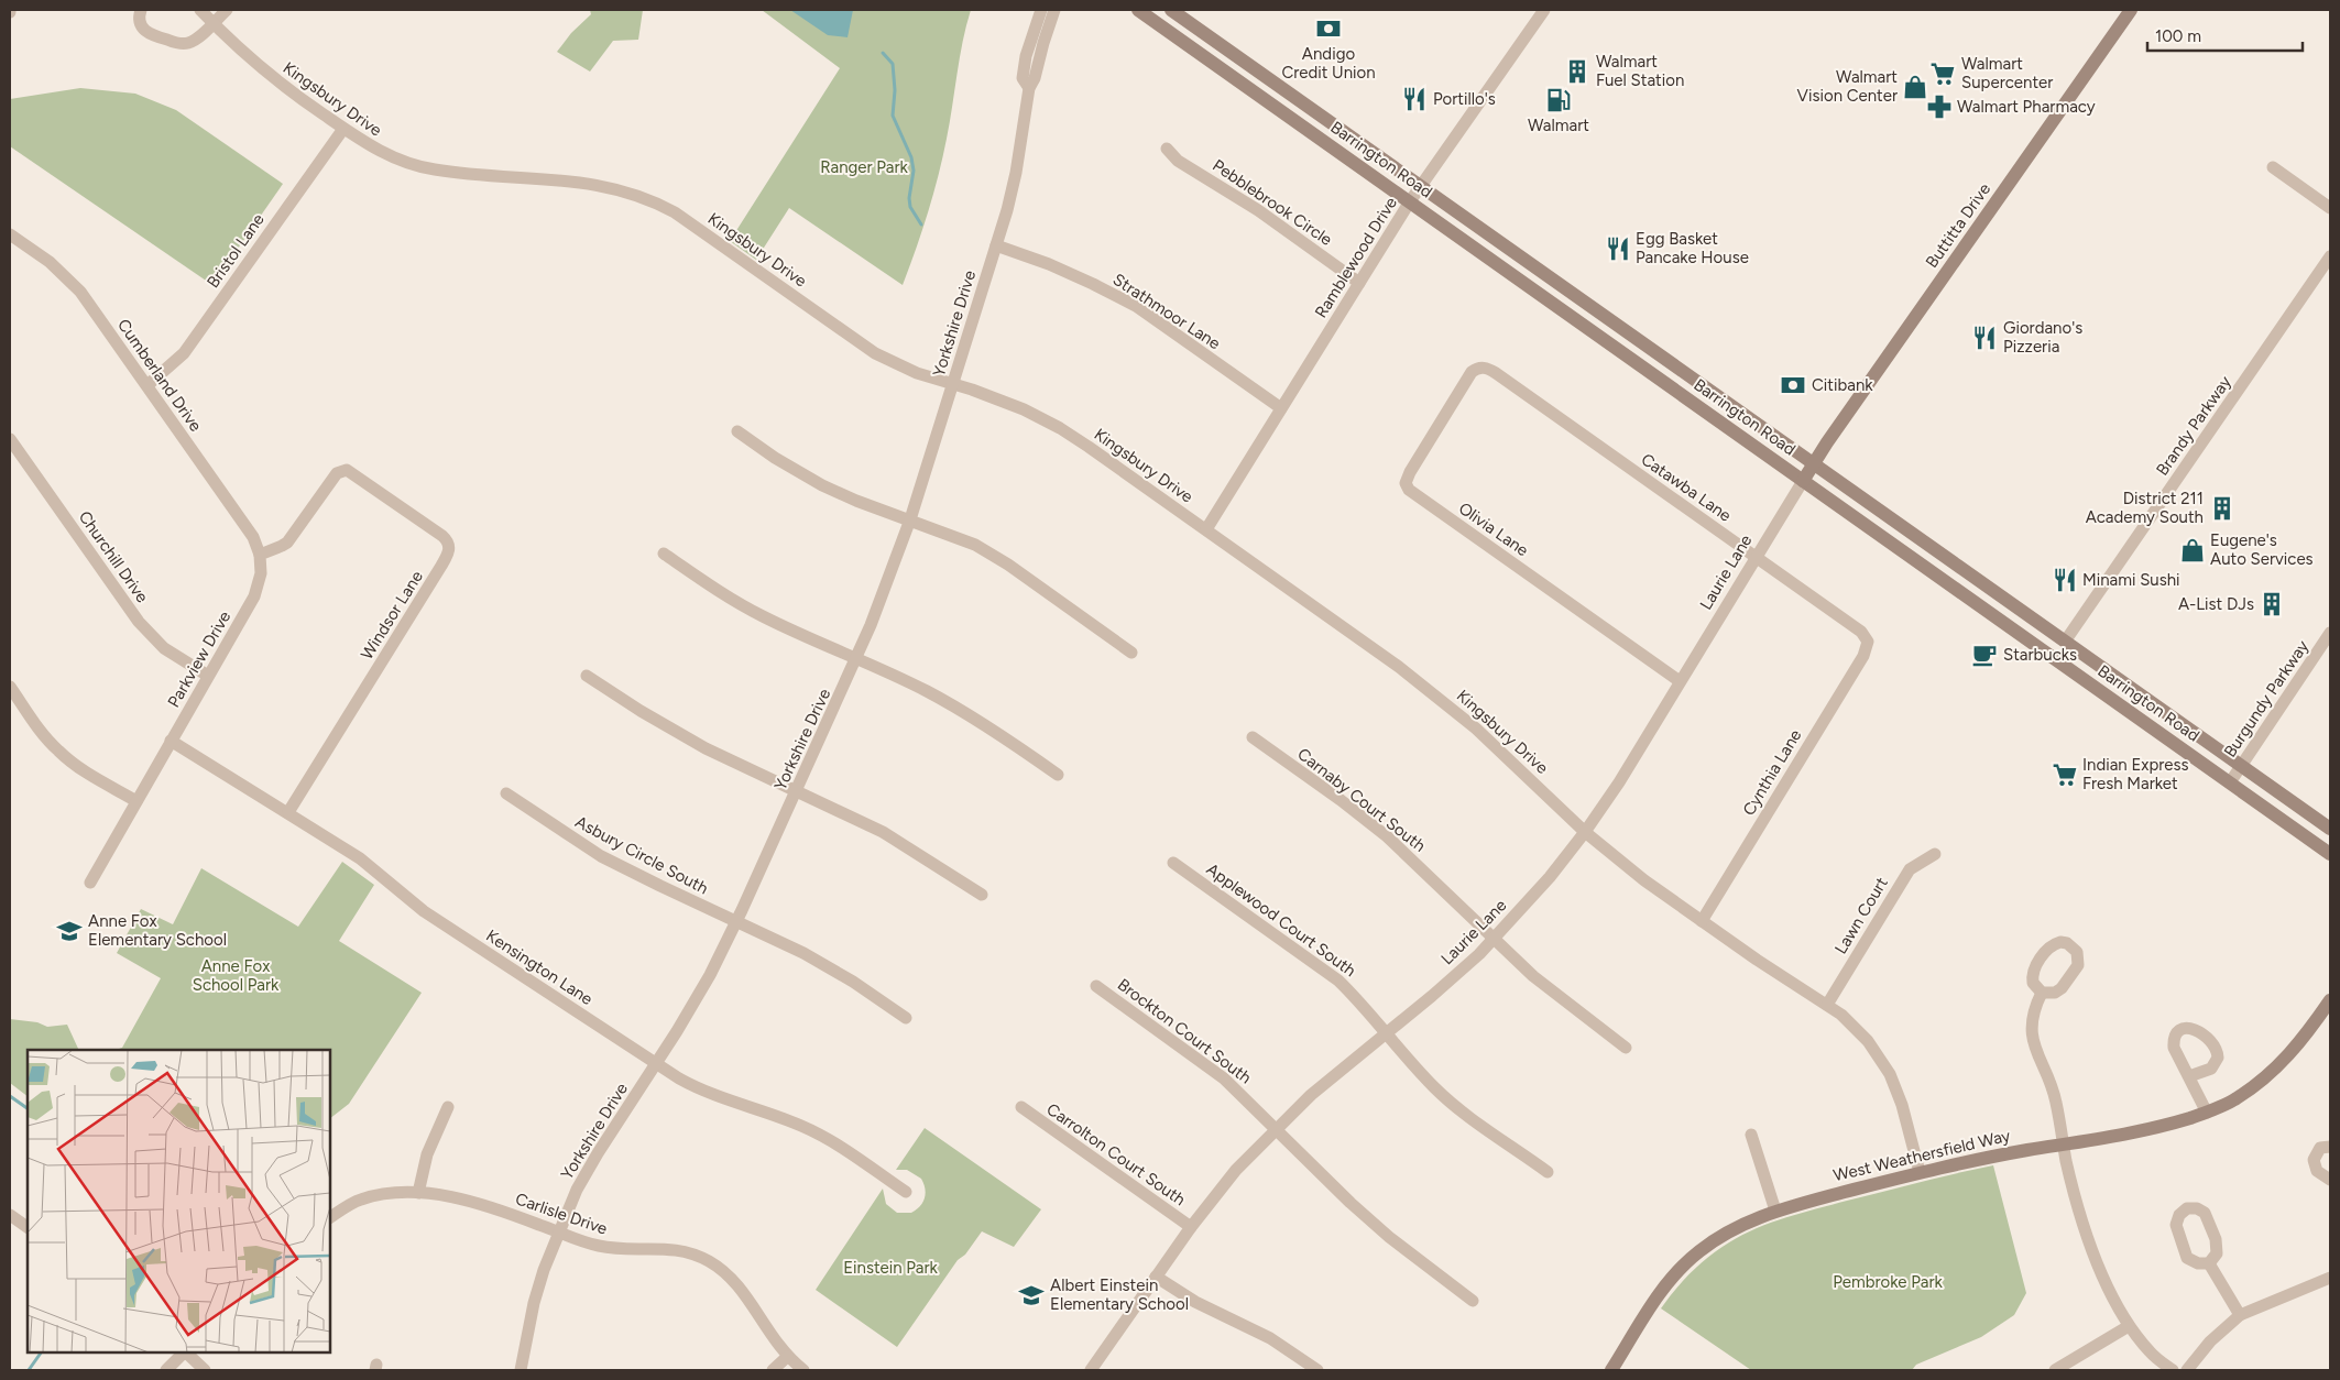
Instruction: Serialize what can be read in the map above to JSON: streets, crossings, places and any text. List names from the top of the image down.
{
  "streets": {
    "main road": [
      "Barrington Road",
      "Buttitta Drive",
      "Laurie Lane",
      "West Weathersfield Way"
    ],
    "street": [
      "Kingsbury Drive",
      "Pebblebrook Circle",
      "Bristol Lane",
      "Ramblewood Drive",
      "Strathmoor Lane",
      "Yorkshire Drive",
      "Cumberland Drive",
      "Brandy Parkway",
      "Catawba Lane",
      "Olivia Lane",
      "Churchill Drive",
      "Windsor Lane",
      "Parkview Drive",
      "Burgundy Parkway",
      "Cynthia Lane",
      "Carnaby Court South",
      "Asbury Circle South",
      "Lawn Court",
      "Applewood Court South",
      "Kensington Lane",
      "Brockton Court South",
      "Carrolton Court South",
      "Carlisle Drive"
    ]
  },
  "crossings": [
    ["Kingsbury Drive", "Bristol Lane"],
    ["Kingsbury Drive", "Ramblewood Drive"],
    ["Kingsbury Drive", "Yorkshire Drive"],
    ["Kingsbury Drive", "Laurie Lane"],
    ["Kingsbury Drive", "Cynthia Lane"],
    ["Kingsbury Drive", "Lawn Court"],
    ["Kingsbury Drive", "West Weathersfield Way"],
    ["Barrington Road", "Buttitta Drive"],
    ["Barrington Road", "Ramblewood Drive"],
    ["Barrington Road", "Brandy Parkway"],
    ["Barrington Road", "Laurie Lane"],
    ["Barrington Road", "Burgundy Parkway"],
    ["Pebblebrook Circle", "Ramblewood Drive"],
    ["Buttitta Drive", "Laurie Lane"],
    ["Bristol Lane", "Cumberland Drive"],
    ["Ramblewood Drive", "Strathmoor Lane"],
    ["Strathmoor Lane", "Yorkshire Drive"],
    ["Yorkshire Drive", "Asbury Circle South"],
    ["Yorkshire Drive", "Kensington Lane"],
    ["Yorkshire Drive", "Carlisle Drive"],
    ["Cumberland Drive", "Windsor Lane"],
    ["Cumberland Drive", "Parkview Drive"],
    ["Catawba Lane", "Olivia Lane"],
    ["Catawba Lane", "Laurie Lane"],
    ["Catawba Lane", "Cynthia Lane"],
    ["Olivia Lane", "Laurie Lane"],
    ["Churchill Drive", "Parkview Drive"],
    ["Laurie Lane", "Carnaby Court South"],
    ["Laurie Lane", "Applewood Court South"],
    ["Laurie Lane", "Brockton Court South"],
    ["Laurie Lane", "Carrolton Court South"],
    ["Windsor Lane", "Parkview Drive"],
    ["Windsor Lane", "Kensington Lane"],
    ["Parkview Drive", "Kensington Lane"]
  ],
  "parks": [
    "Ranger Park",
    "Anne Fox School Park",
    "Einstein Park",
    "Pembroke Park"
  ],
  "places": {
    "bank": ["Andigo Credit Union", "Citibank"],
    "building": ["Walmart Fuel Station", "District 211 Academy South", "A-List DJs"],
    "supermarket": ["Walmart Supercenter", "Indian Express Fresh Market"],
    "shop": ["Walmart Vision Center", "Eugene's Auto Services"],
    "restaurant": [
      "Portillo's",
      "Egg Basket Pancake House",
      "Giordano's Pizzeria",
      "Minami Sushi"
    ],
    "fuel station": ["Walmart"],
    "pharmacy": ["Walmart Pharmacy"],
    "cafe": ["Starbucks"],
    "school or university": ["Anne Fox Elementary School", "Albert Einstein Elementary School"]
  },
  "scale_bar": "100 m"
}
